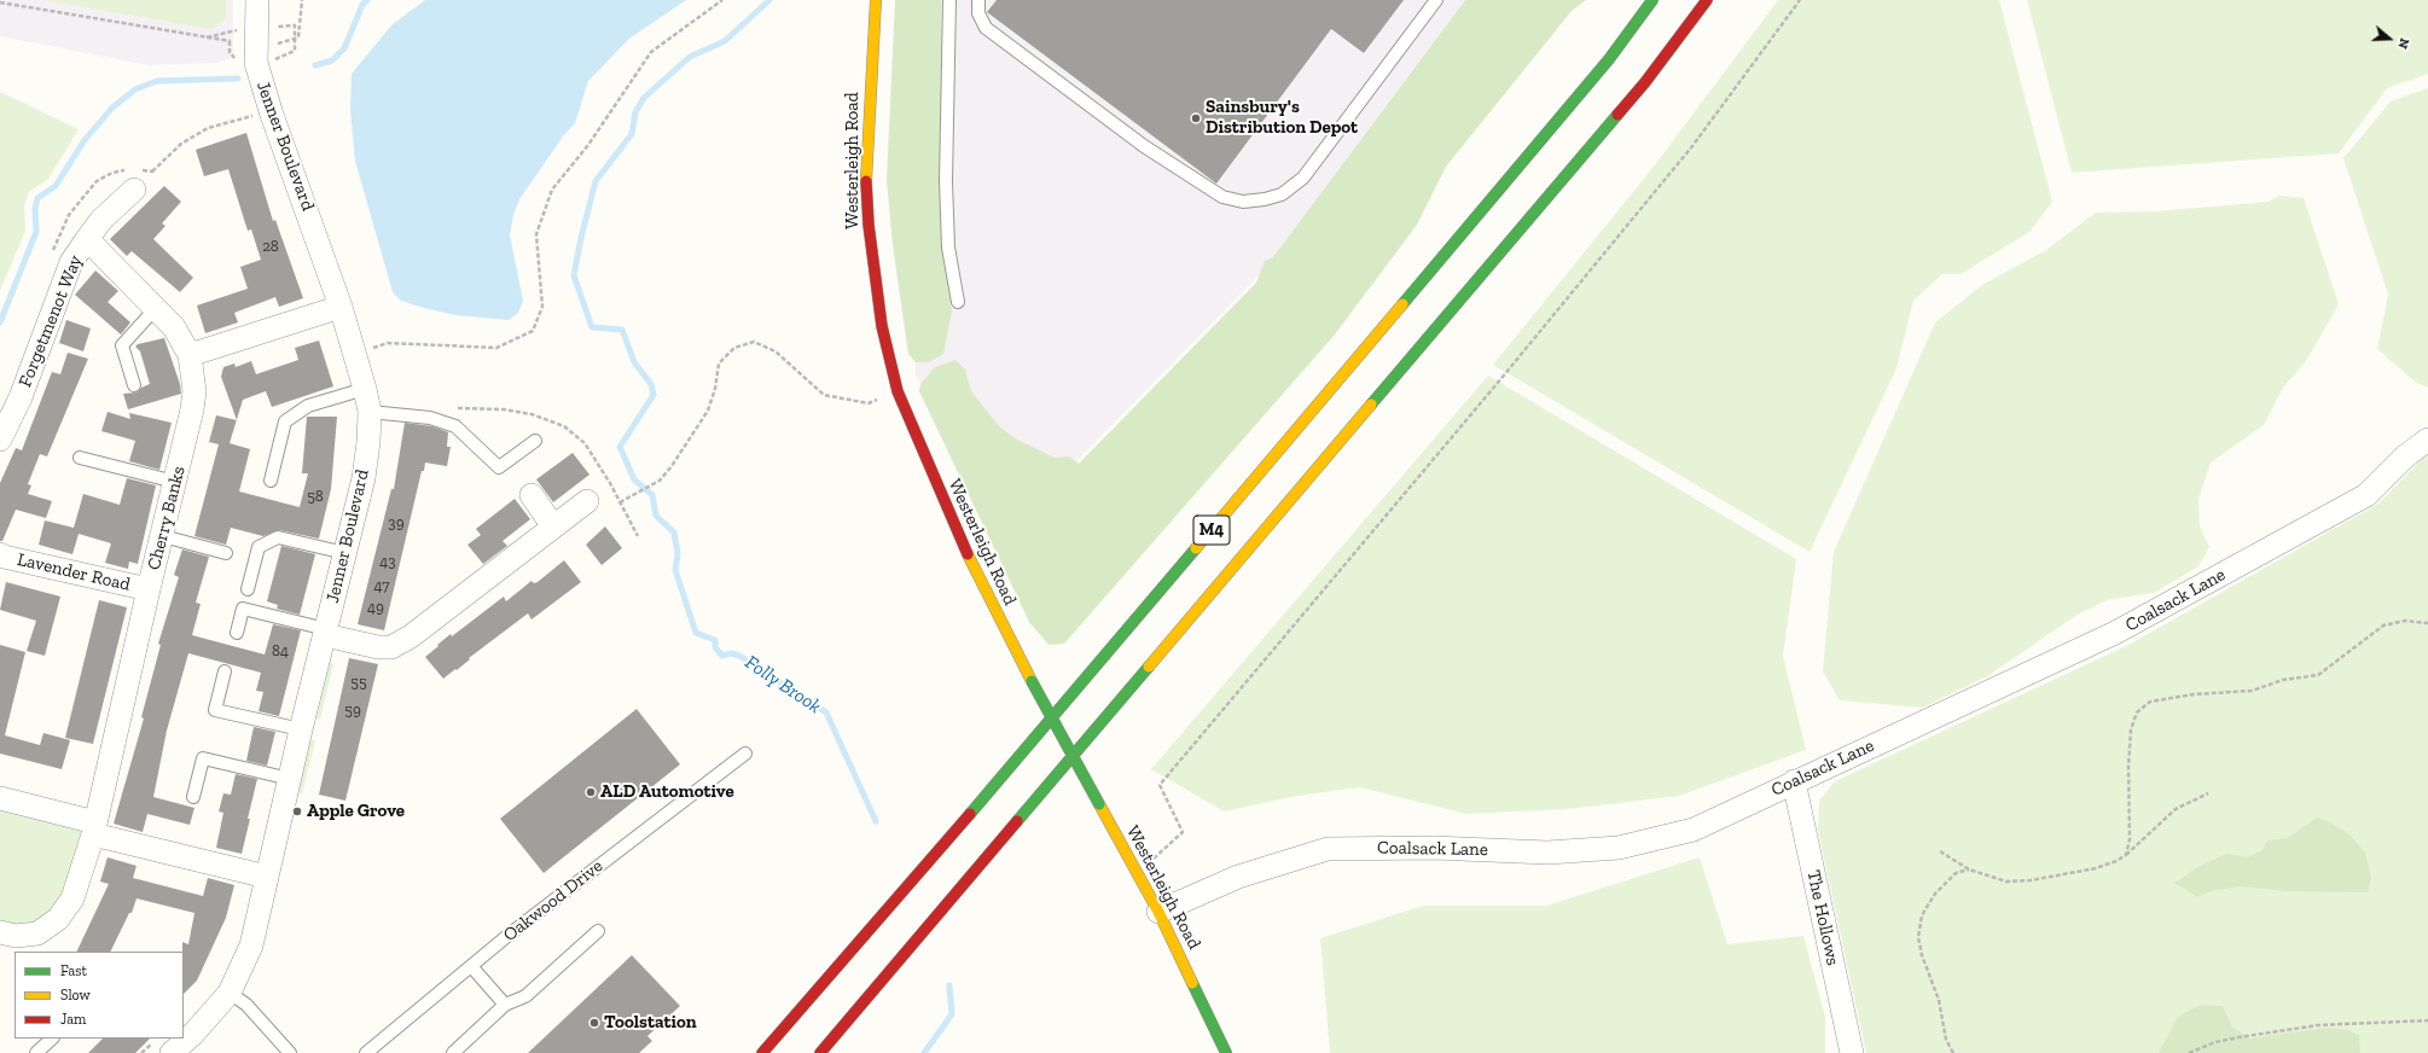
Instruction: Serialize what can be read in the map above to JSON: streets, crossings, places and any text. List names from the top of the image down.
{
  "streets": {
    "main road": ["Westerleigh Road", "M4"],
    "street": [
      "Jenner Boulevard",
      "Forgetmenot Way",
      "Cherry Banks",
      "Lavender Road",
      "Coalsack Lane",
      "The Hollows"
    ],
    "lane": ["Oakwood Drive"]
  },
  "crossings": [
    ["Westerleigh Road", "Coalsack Lane"],
    ["Forgetmenot Way", "Cherry Banks"],
    ["Cherry Banks", "Lavender Road"],
    ["Coalsack Lane", "The Hollows"]
  ],
  "water": ["Folly Brook"],
  "places": [
    "Sainsbury's Distribution Depot",
    "ALD Automotive",
    "Apple Grove",
    "Toolstation"
  ],
  "house_numbers": [
    "28",
    "58",
    "39",
    "43",
    "47",
    "49",
    "84",
    "55",
    "59"
  ],
  "legend": ["Fast", "Slow", "Jam"],
  "north": "right"
}
